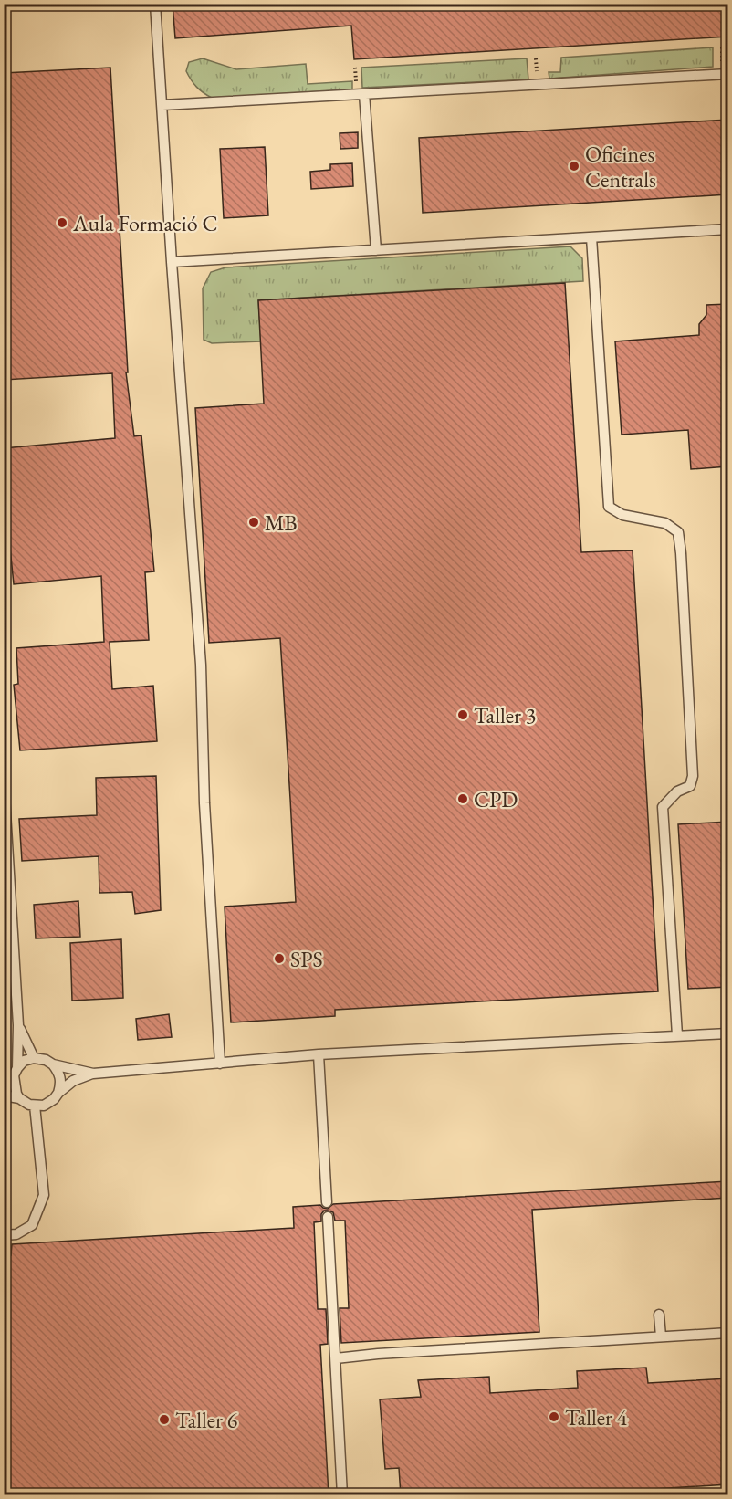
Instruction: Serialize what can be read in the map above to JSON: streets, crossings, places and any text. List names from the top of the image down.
{
  "places": [
    "Oficines Centrals",
    "Aula Formació C",
    "MB",
    "Taller 3",
    "CPD",
    "SPS",
    "Taller 4",
    "Taller 6"
  ]
}
